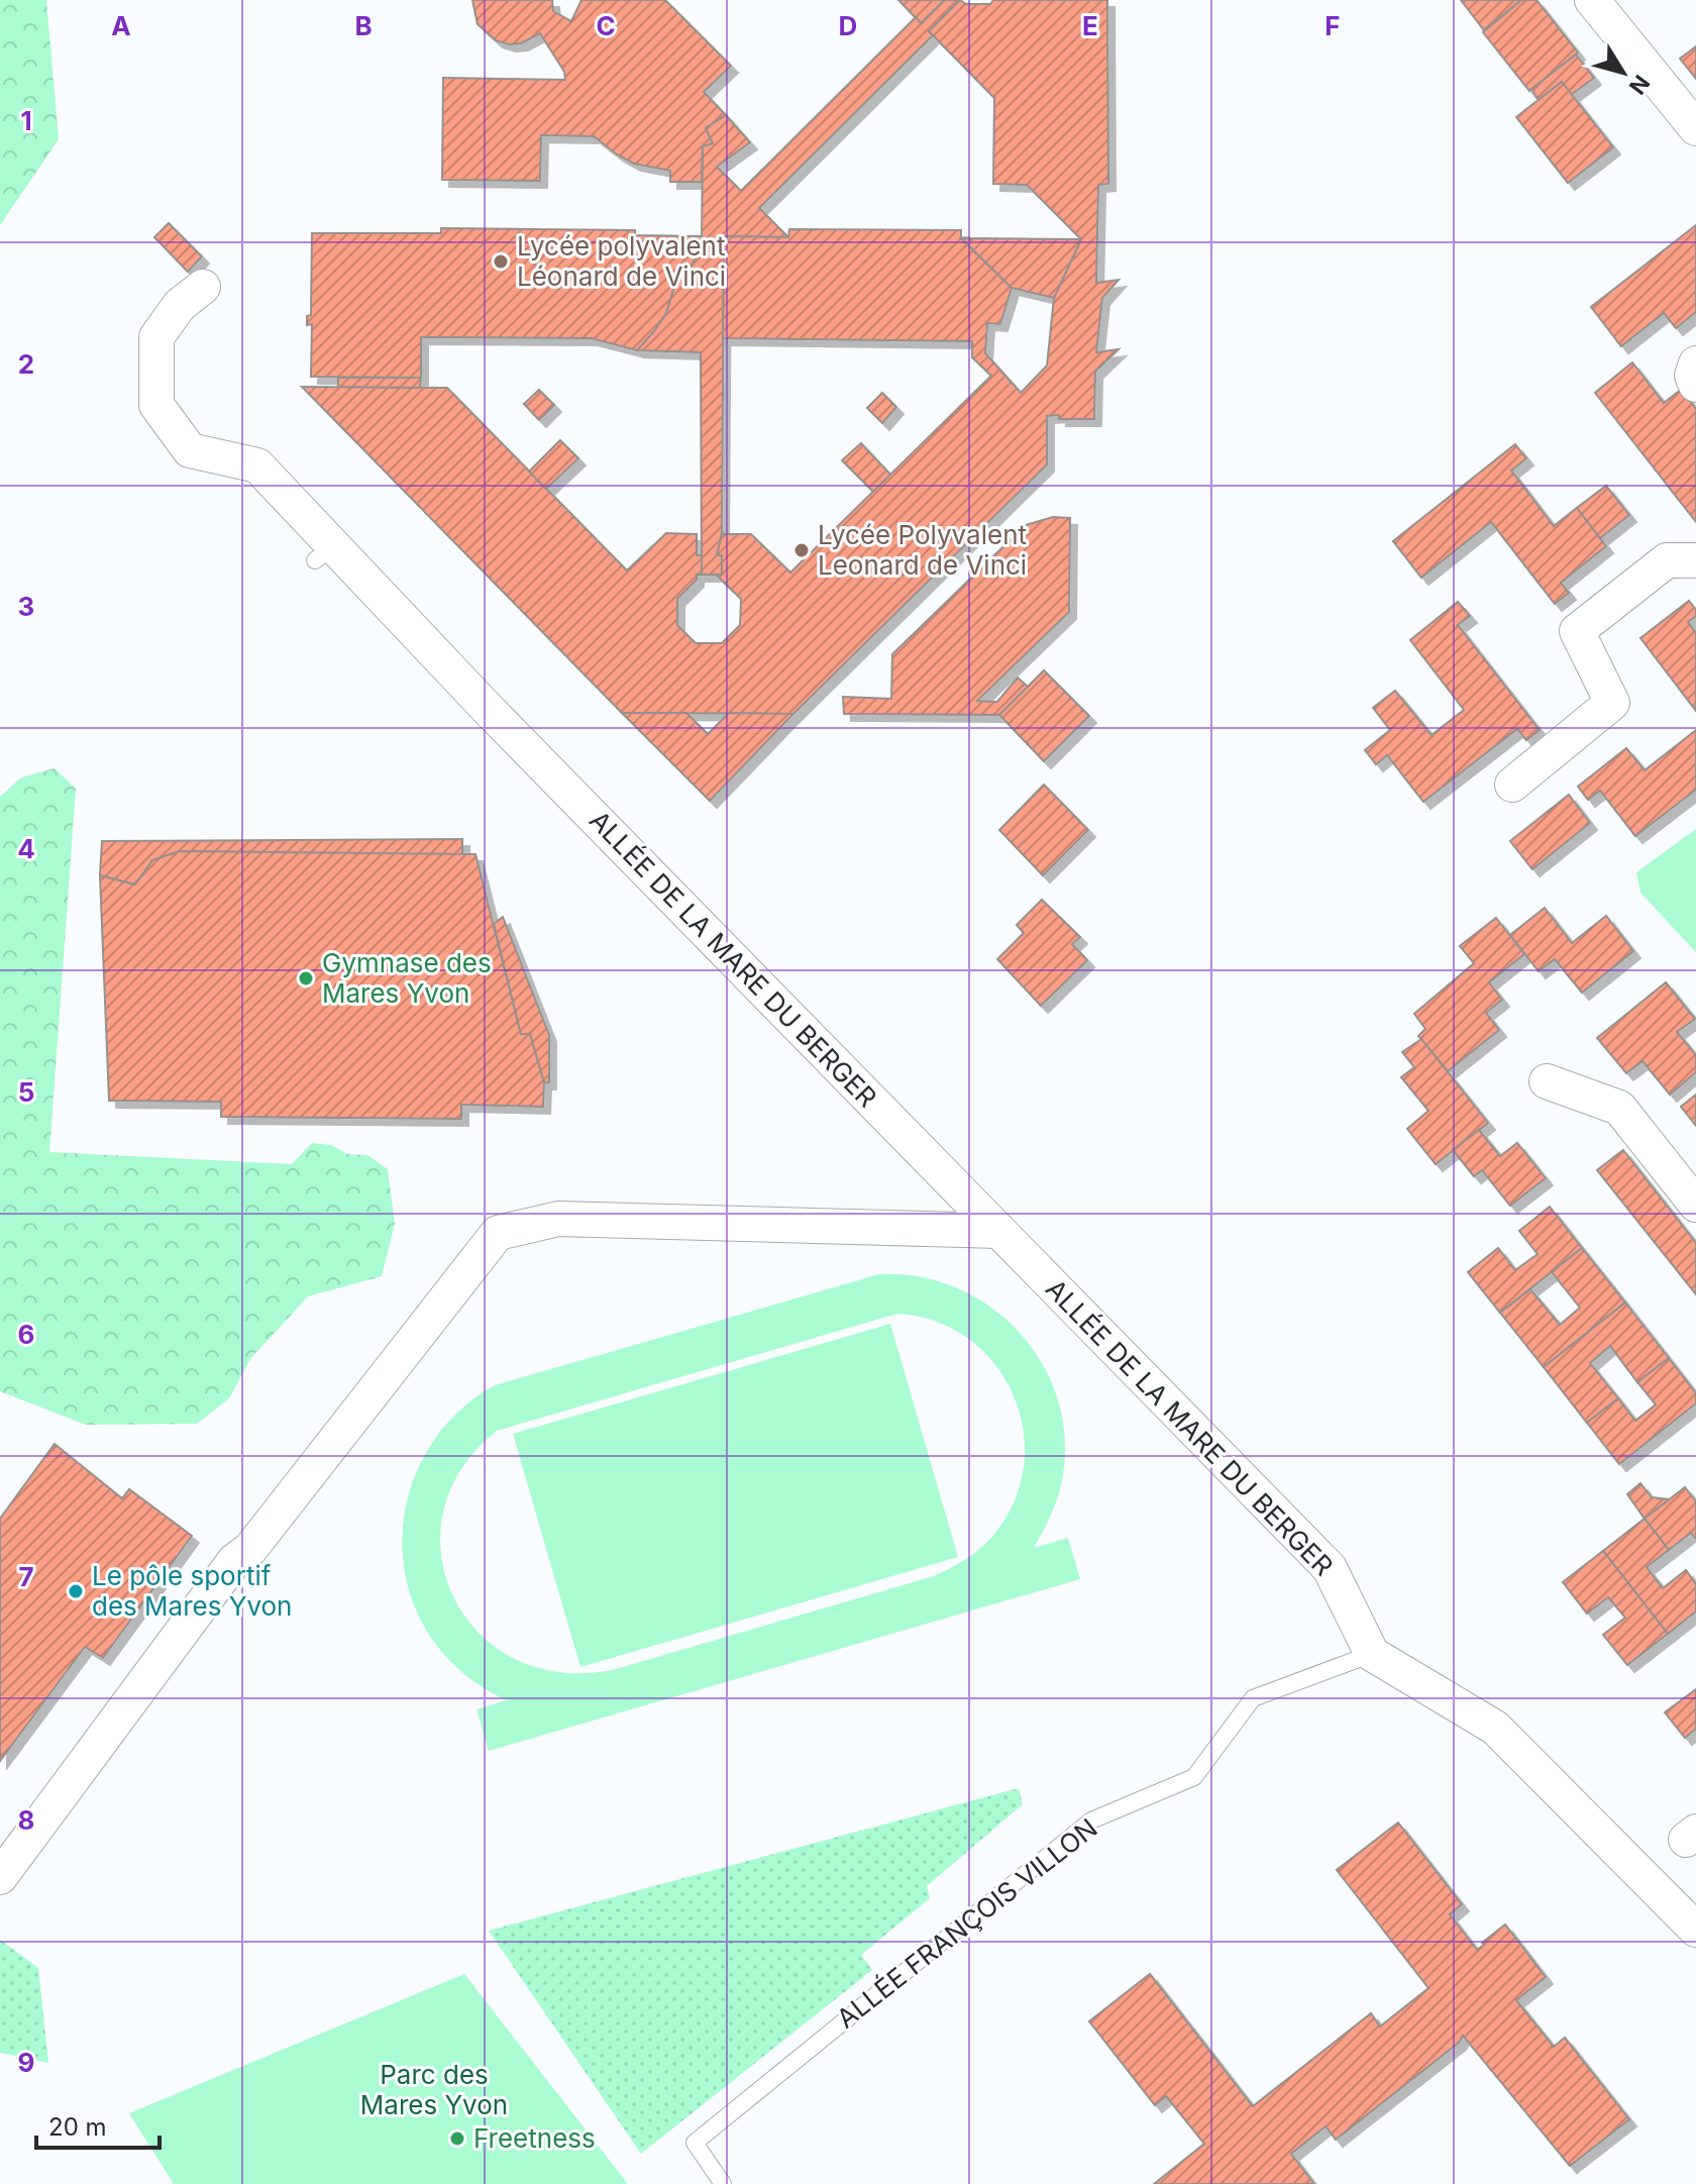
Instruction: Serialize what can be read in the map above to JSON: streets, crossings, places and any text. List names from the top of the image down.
{
  "streets": {
    "street": ["ALLÉE DE LA MARE DU BERGER"],
    "lane": ["ALLÉE FRANÇOIS VILLON"]
  },
  "crossings": [
    ["ALLÉE DE LA MARE DU BERGER", "ALLÉE FRANÇOIS VILLON"]
  ],
  "parks": ["Parc des Mares Yvon"],
  "places": [
    "Lycée polyvalent Léonard de Vinci",
    "Lycée Polyvalent Leonard de Vinci",
    "Gymnase des Mares Yvon",
    "Le pôle sportif des Mares Yvon",
    "Freetness"
  ],
  "scale_bar": "20 m",
  "north": "bottom right",
  "grid": {
    "columns": [
      "A",
      "B",
      "C",
      "D",
      "E",
      "F"
    ],
    "rows": [
      "1",
      "2",
      "3",
      "4",
      "5",
      "6",
      "7",
      "8",
      "9"
    ]
  }
}
